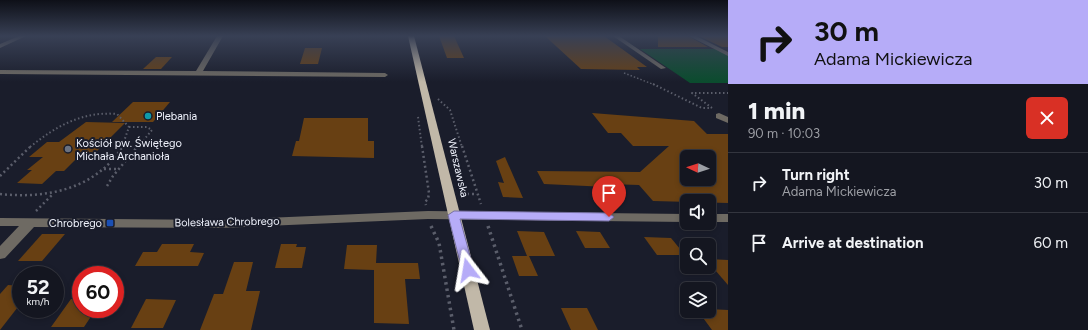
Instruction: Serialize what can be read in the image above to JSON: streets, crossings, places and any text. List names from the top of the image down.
{
  "streets": {
    "main road": ["Warszawska"],
    "street": ["Bolesława Chrobrego"]
  },
  "crossings": [
    ["Warszawska", "Bolesława Chrobrego"]
  ],
  "places": {
    "other": ["Plebania", "Kościół pw. Świętego Michała Archanioła"],
    "transit": ["Chrobrego"]
  },
  "north": "left",
  "page": {
    "turn": ["30 m", "Adama Mickiewicza"],
    "heading": ["1 min", "90 m · 10:03"],
    "list": [
      {
        "name": "Turn right",
        "note": "Adama Mickiewicza",
        "value": "30 m"
      },
      {
        "name": "Arrive at destination",
        "value": "60 m"
      }
    ],
    "speed": "52 km/h",
    "limit": "60"
  }
}
